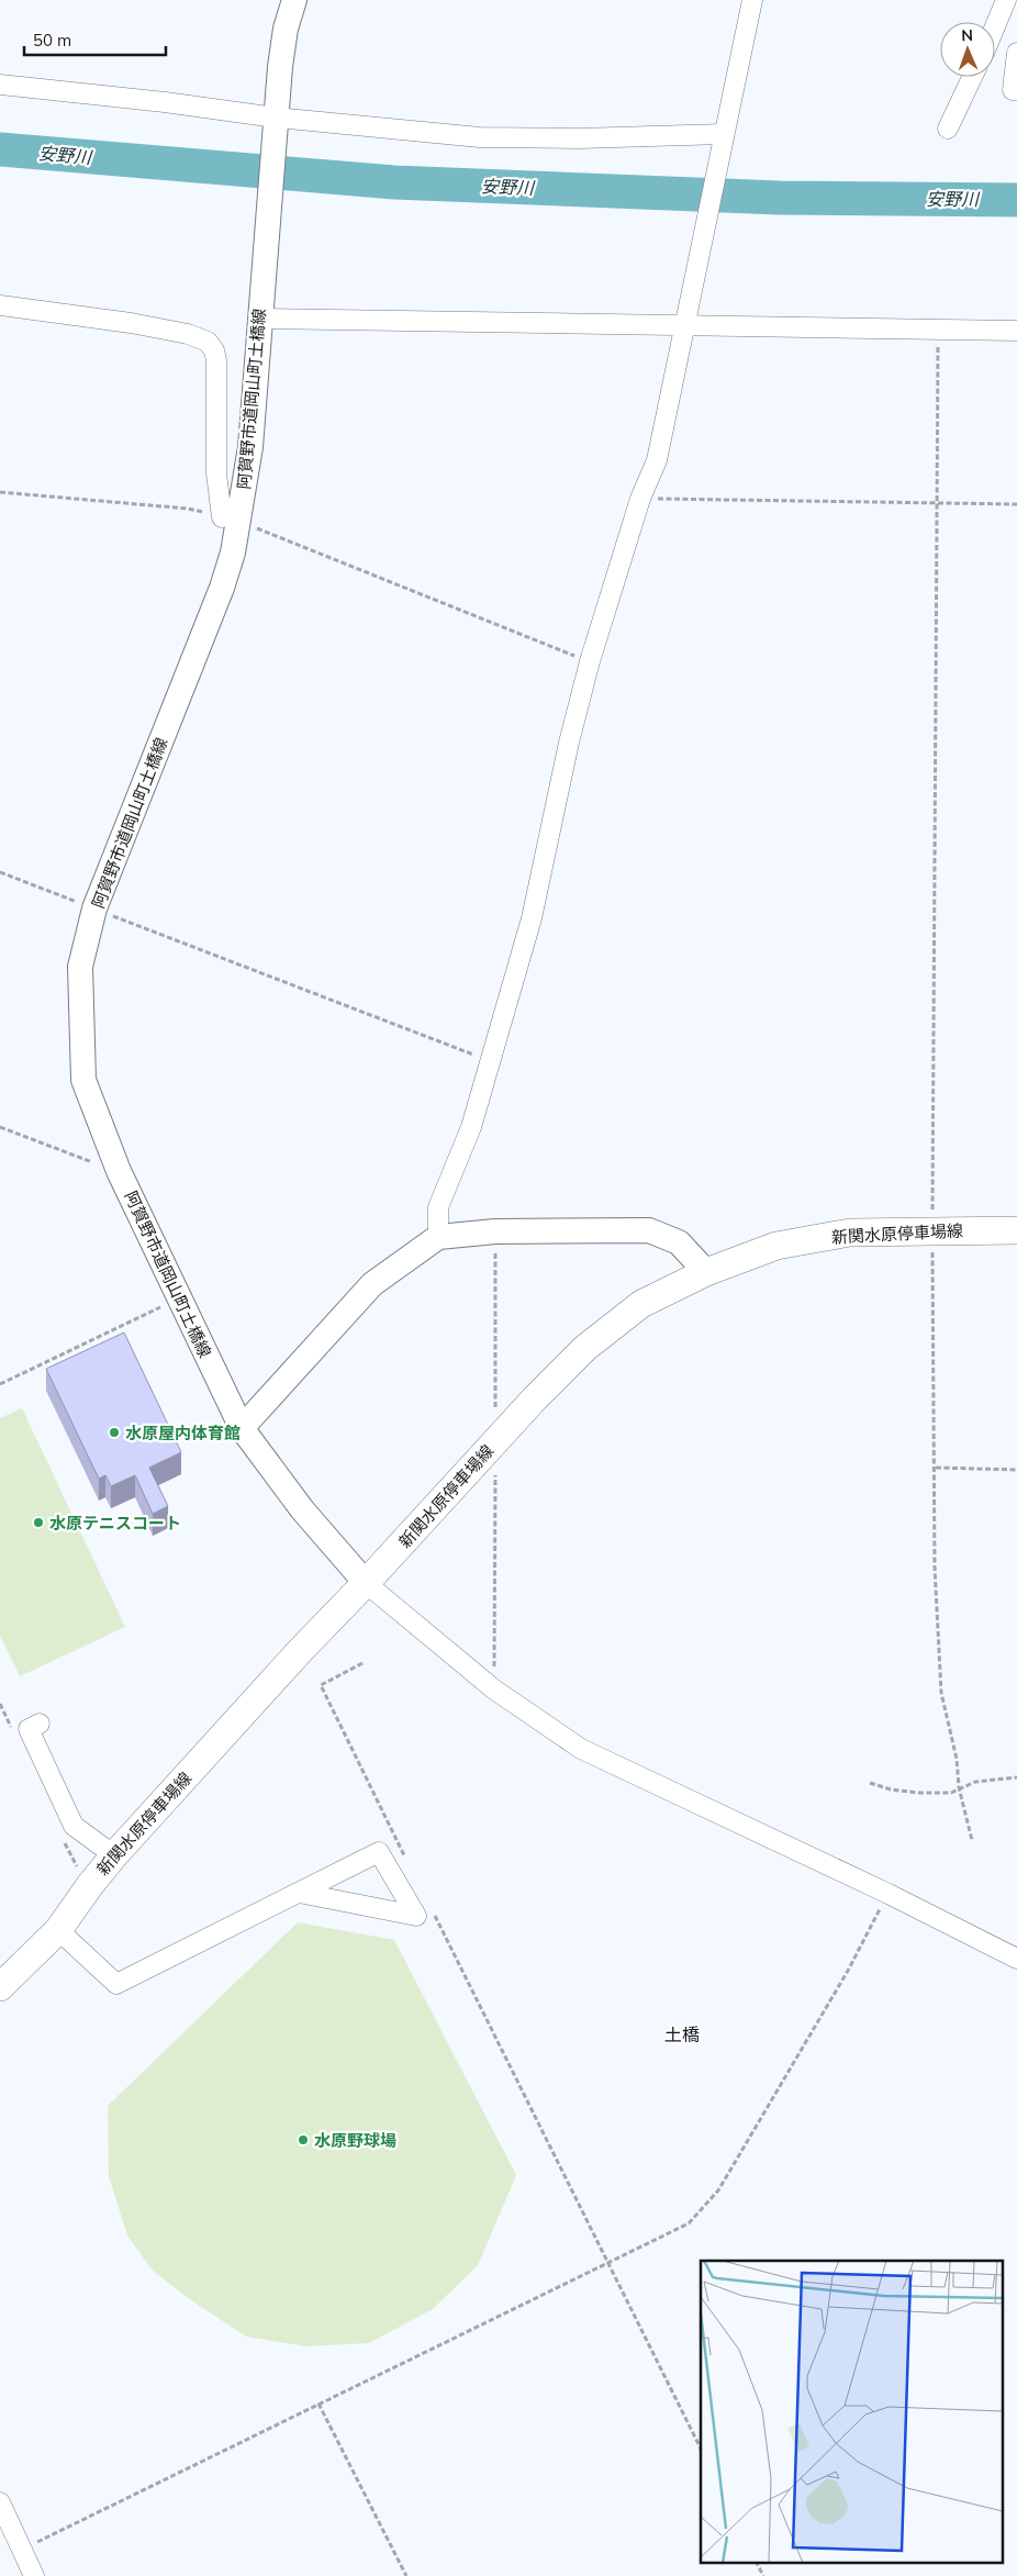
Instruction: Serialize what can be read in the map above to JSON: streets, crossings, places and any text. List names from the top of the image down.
{
  "streets": {
    "main road": ["新関水原停車場線"],
    "street": ["阿賀野市道岡山町土橋線"]
  },
  "crossings": [
    ["阿賀野市道岡山町土橋線", "新関水原停車場線"]
  ],
  "districts": ["土橋"],
  "water": ["安野川"],
  "places": ["水原屋内体育館", "水原テニスコート", "水原野球場"],
  "scale_bar": "50 m",
  "north": "top"
}
